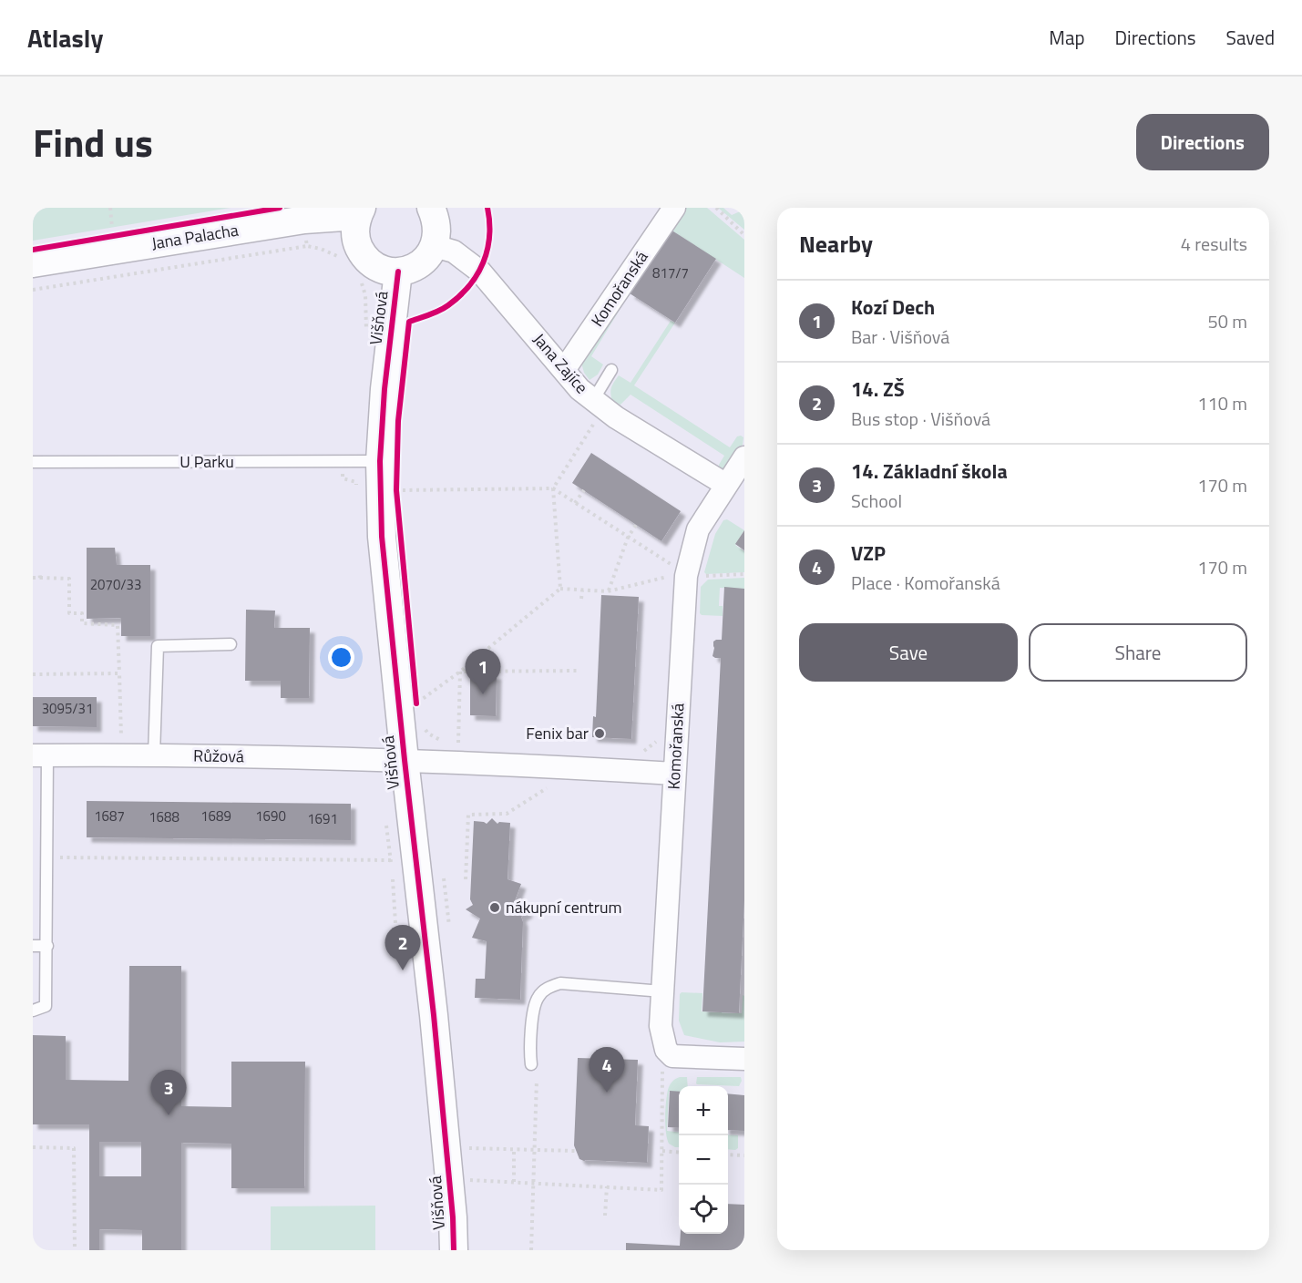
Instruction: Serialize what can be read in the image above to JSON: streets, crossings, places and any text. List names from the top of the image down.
{
  "streets": {
    "street": [
      "Jana Palacha",
      "Komořanská",
      "Višňová",
      "Jana Zajíce",
      "Růžová"
    ],
    "lane": ["U Parku"]
  },
  "crossings": [
    ["Jana Palacha", "Višňová"],
    ["Komořanská", "Jana Zajíce"],
    ["Komořanská", "Růžová"],
    ["Višňová", "U Parku"],
    ["Višňová", "Růžová"]
  ],
  "places": ["Fenix bar", "nákupní centrum"],
  "house_numbers": [
    "817/7",
    "2070/33",
    "3095/31",
    "1687",
    "1689",
    "1690",
    "1688",
    "1691"
  ],
  "page": {
    "header": "Atlasly",
    "nav": ["Map", "Directions", "Saved"],
    "title": "Find us",
    "buttons": [
      "Directions",
      ["Save", "Share"]
    ],
    "heading": ["Nearby", "4 results"],
    "list": [
      {
        "mark": "1",
        "name": "Kozí Dech",
        "note": "Bar · Višňová",
        "value": "50 m"
      },
      {
        "mark": "2",
        "name": "14. ZŠ",
        "note": "Bus stop · Višňová",
        "value": "110 m"
      },
      {
        "mark": "3",
        "name": "14. Základní škola",
        "note": "School",
        "value": "170 m"
      },
      {
        "mark": "4",
        "name": "VZP",
        "note": "Place · Komořanská",
        "value": "170 m"
      }
    ],
    "pins": [
      "1",
      "2",
      "4",
      "3"
    ],
    "map_buttons": ["+", "−"]
  }
}
